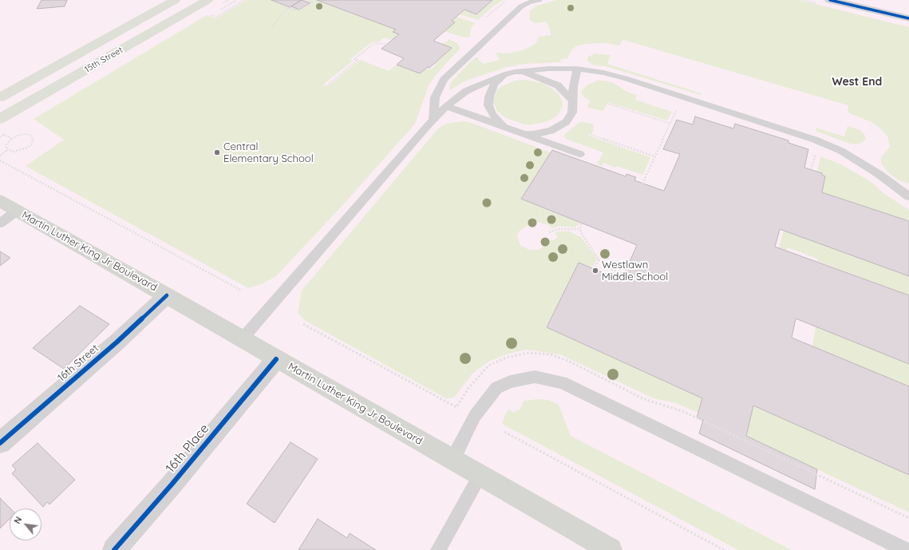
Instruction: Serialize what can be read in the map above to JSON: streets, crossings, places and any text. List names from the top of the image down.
{
  "streets": {
    "main road": ["15th Street", "Martin Luther King Jr Boulevard"],
    "street": ["16th Street", "16th Place"]
  },
  "crossings": [
    ["Martin Luther King Jr Boulevard", "16th Street"],
    ["Martin Luther King Jr Boulevard", "16th Place"]
  ],
  "districts": ["West End"],
  "places": ["Central Elementary School", "Westlawn Middle School"],
  "north": "top left"
}
